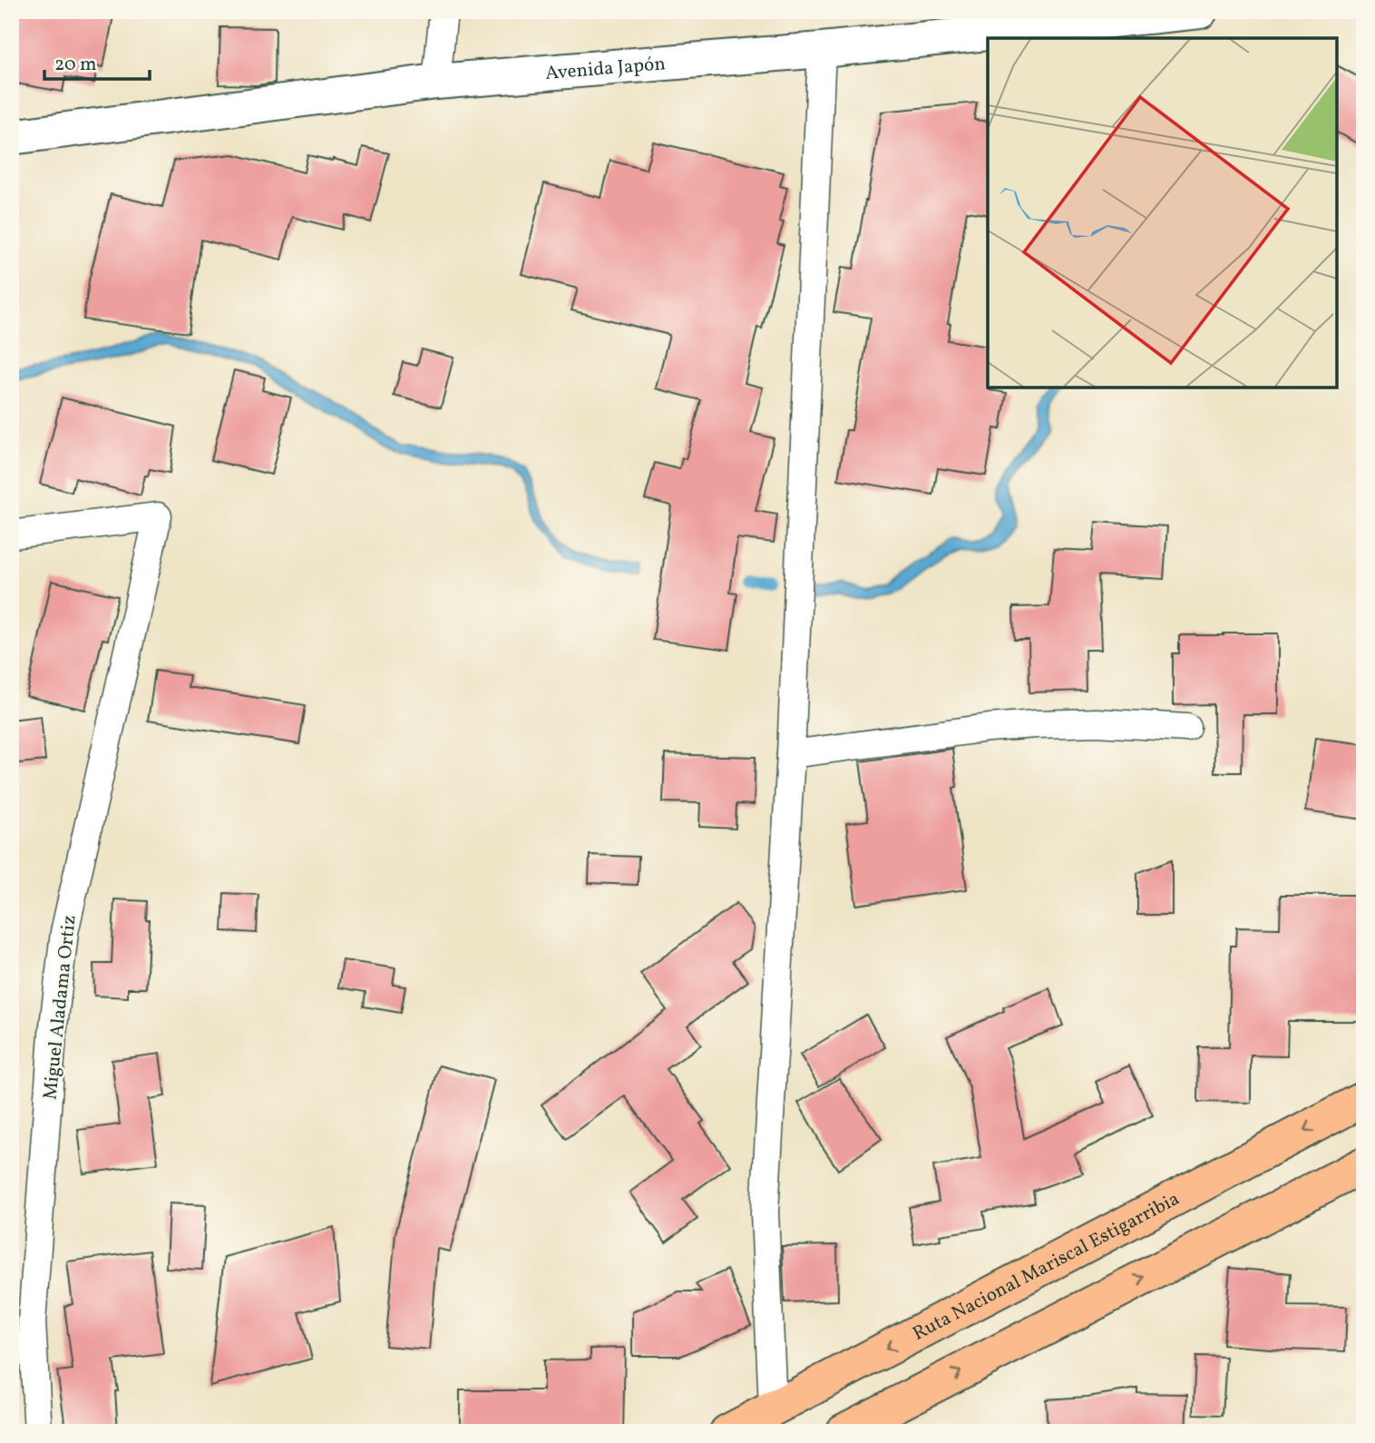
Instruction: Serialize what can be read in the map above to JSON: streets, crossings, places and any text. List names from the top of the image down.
{
  "streets": {
    "highway": ["Ruta Nacional Mariscal Estigarribia"],
    "street": ["Avenida Japón", "Miguel Aladama Ortiz"]
  },
  "scale_bar": "20 m"
}
